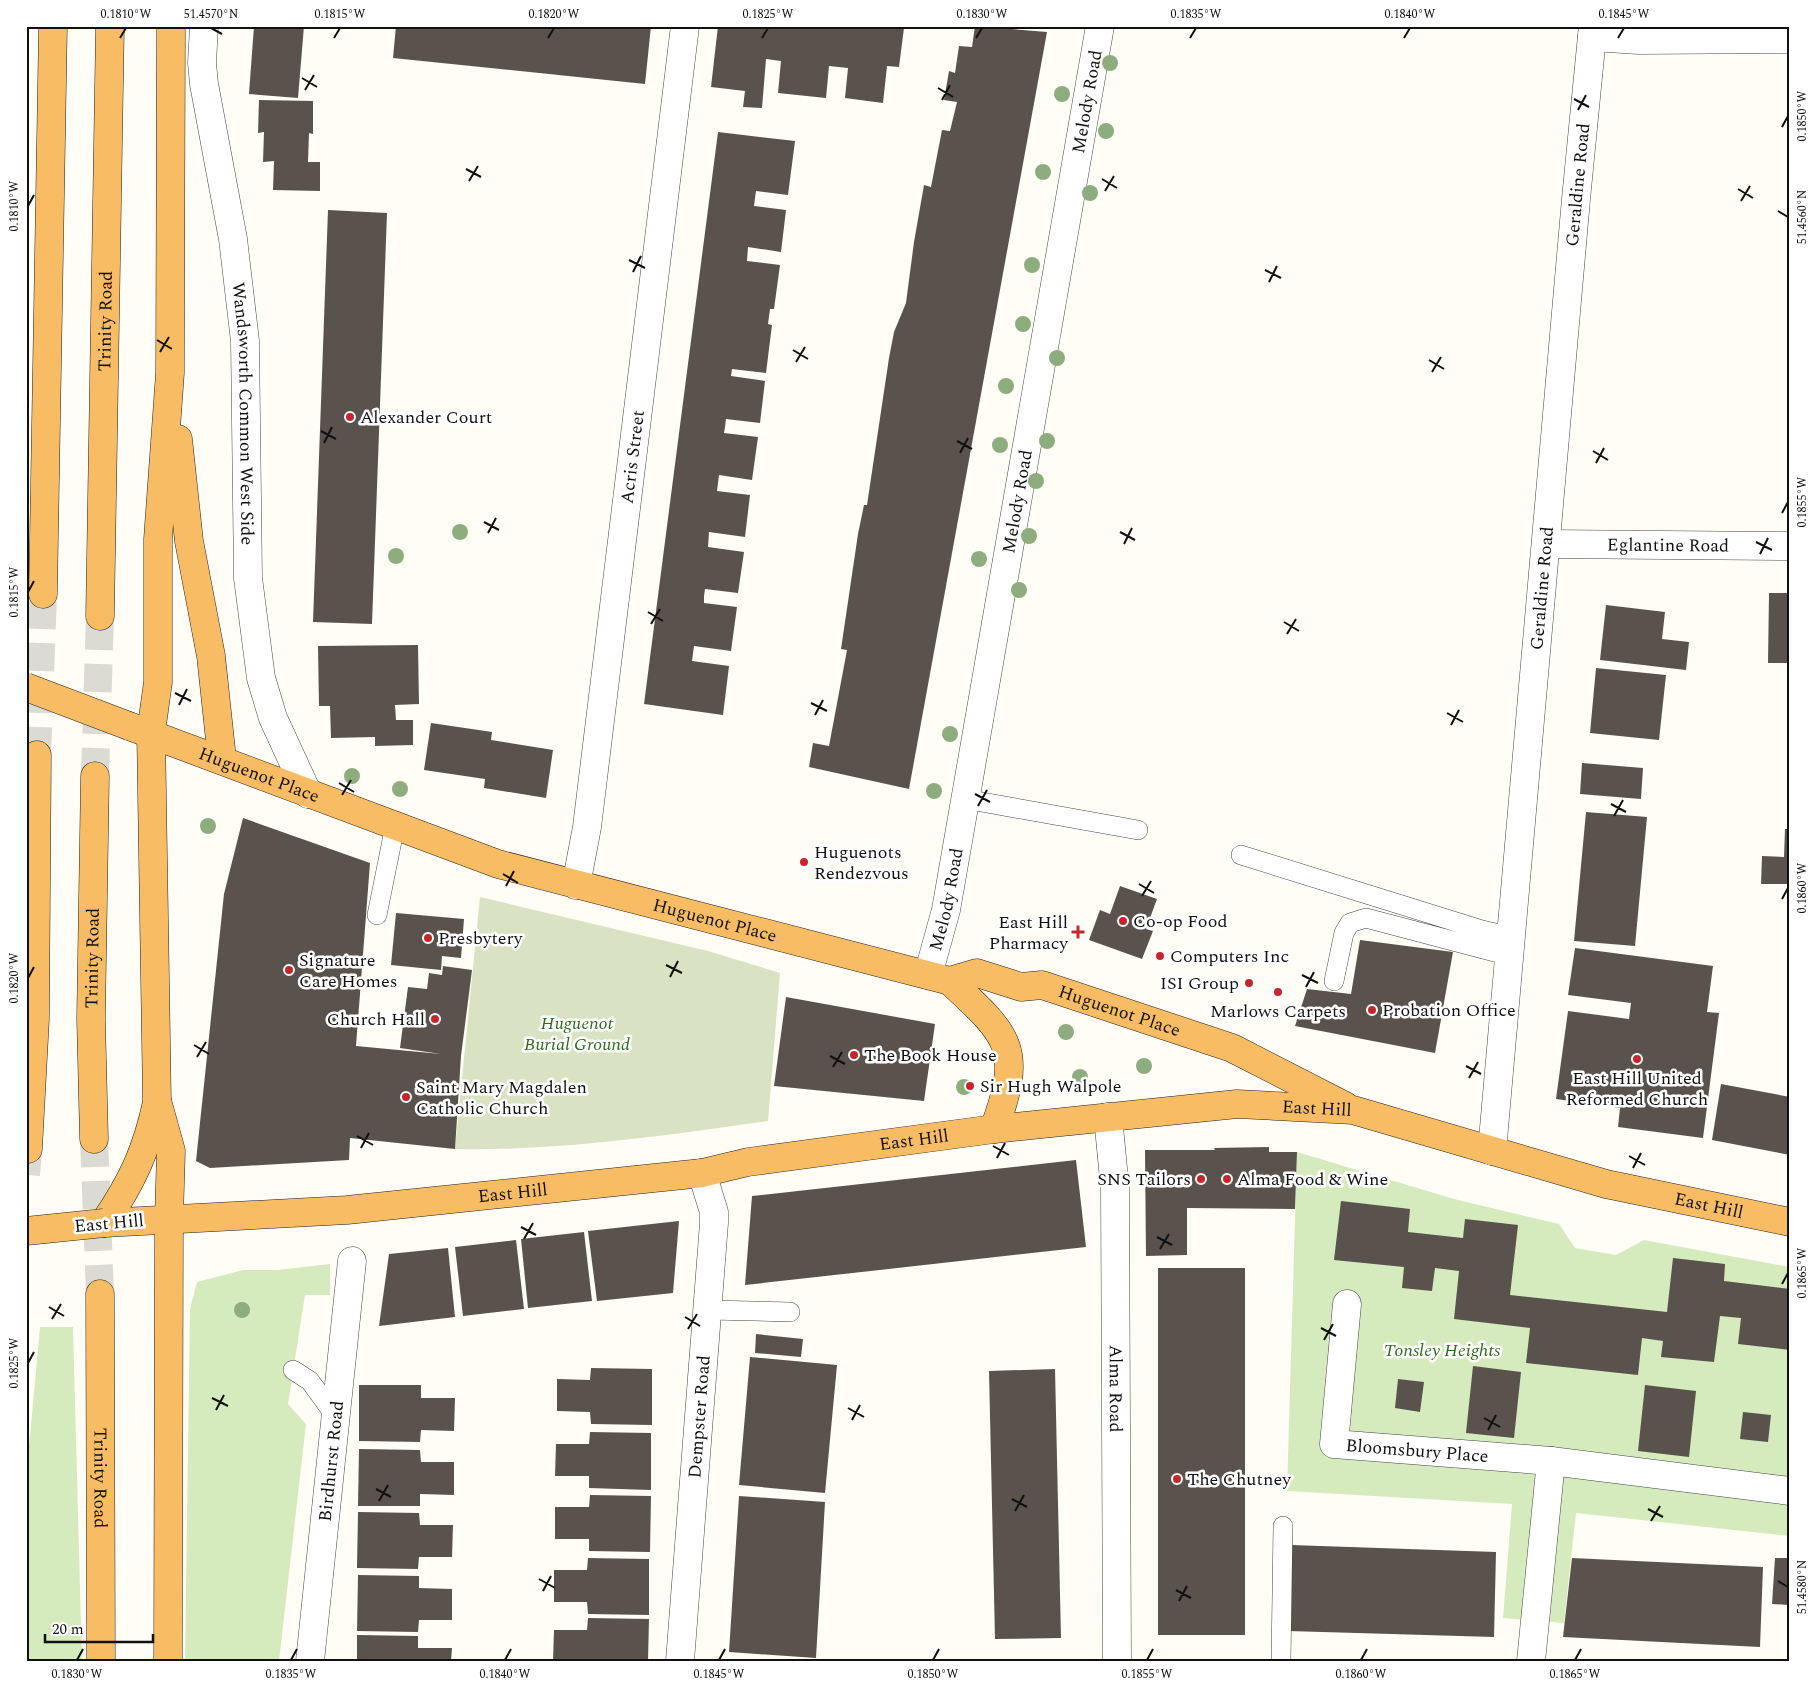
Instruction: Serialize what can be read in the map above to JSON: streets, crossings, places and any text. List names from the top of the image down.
{
  "streets": {
    "highway": ["Trinity Road", "Huguenot Place", "East Hill"],
    "street": [
      "Melody Road",
      "Geraldine Road",
      "Wandsworth Common West Side",
      "Acris Street",
      "Eglantine Road",
      "Alma Road",
      "Dempster Road",
      "Bloomsbury Place",
      "Birdhurst Road"
    ]
  },
  "crossings": [
    ["Melody Road", "Huguenot Place"],
    ["Geraldine Road", "Eglantine Road"],
    ["Geraldine Road", "East Hill"],
    ["Wandsworth Common West Side", "Huguenot Place"],
    ["Acris Street", "Huguenot Place"],
    ["Huguenot Place", "East Hill"],
    ["East Hill", "Alma Road"],
    ["East Hill", "Dempster Road"]
  ],
  "parks": ["Huguenot Burial Ground", "Tonsley Heights"],
  "places": {
    "other": [
      "Alexander Court",
      "Huguenots Rendezvous",
      "Co-op Food",
      "Presbytery",
      "Computers Inc",
      "Signature Care Homes",
      "ISI Group",
      "Marlows Carpets",
      "Probation Office",
      "Church Hall",
      "The Book House",
      "East Hill United Reformed Church",
      "Sir Hugh Walpole",
      "Saint Mary Magdalen Catholic Church",
      "SNS Tailors",
      "Alma Food & Wine",
      "The Chutney"
    ],
    "health": ["East Hill Pharmacy"]
  },
  "scale_bar": "20 m",
  "coordinates": [
    "0.1810°W",
    "51.4570°N",
    "0.1815°W",
    "0.1820°W",
    "0.1825°W",
    "0.1830°W",
    "0.1835°W",
    "0.1840°W",
    "0.1845°W",
    "0.1850°W",
    "51.4560°N",
    "0.1855°W",
    "0.1860°W",
    "0.1865°W",
    "51.4580°N"
  ]
}
